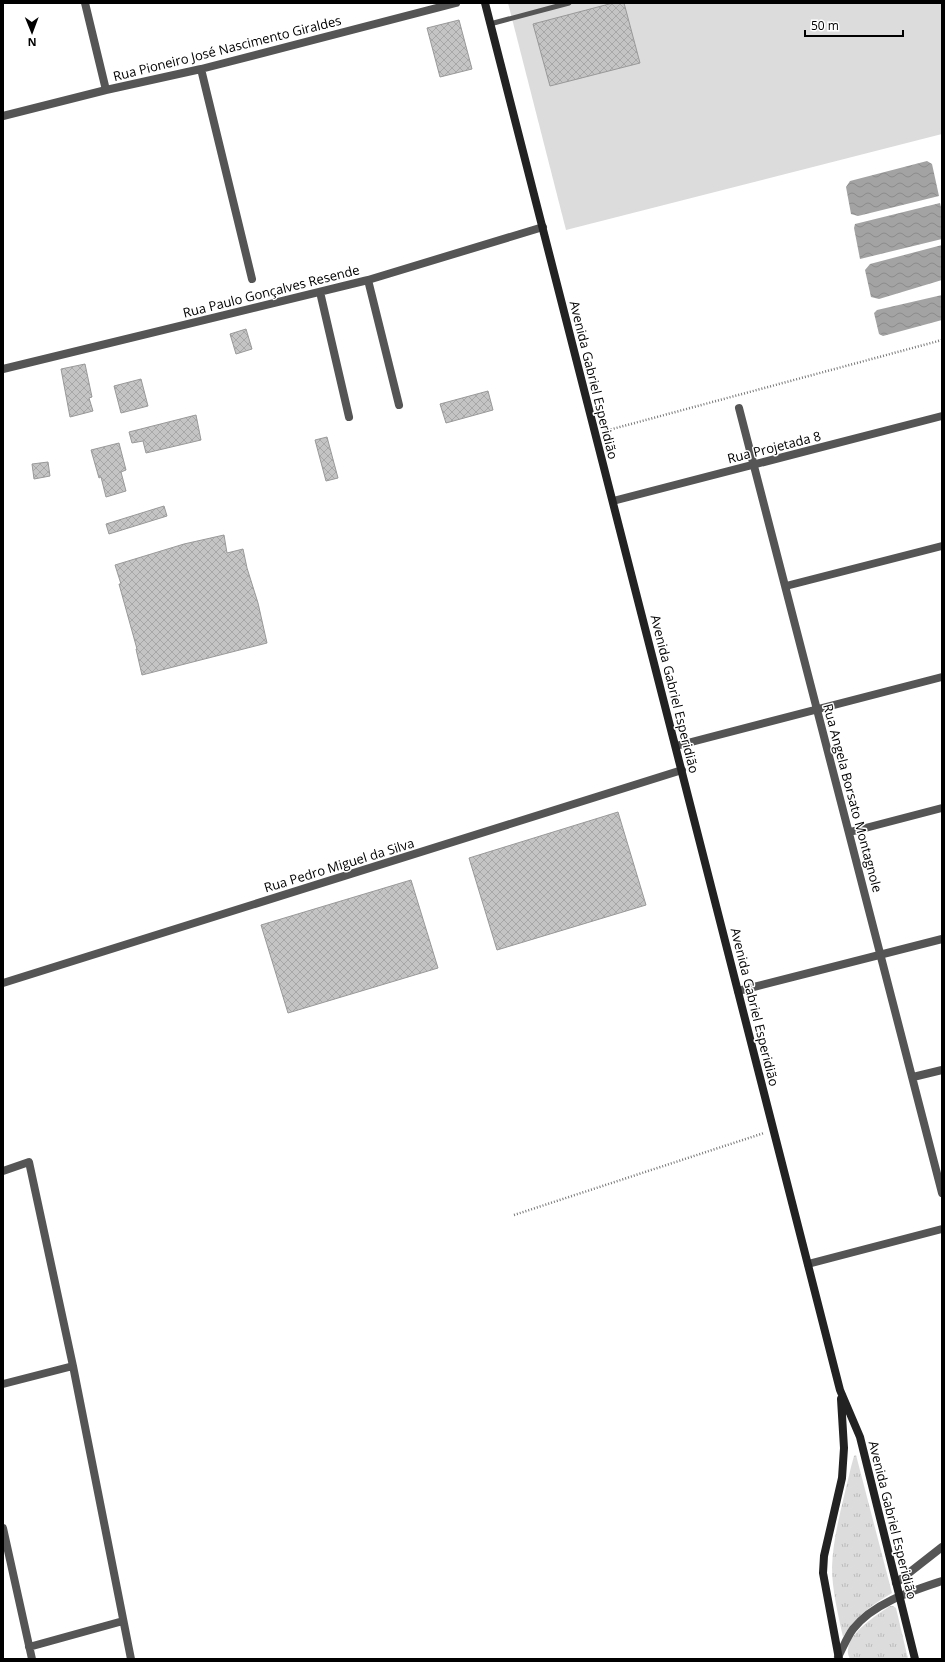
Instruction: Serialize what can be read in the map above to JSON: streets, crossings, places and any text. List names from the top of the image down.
{
  "streets": {
    "main road": ["Avenida Gabriel Esperidião"],
    "street": [
      "Rua Pioneiro José Nascimento Giraldes",
      "Rua Paulo Gonçalves Resende",
      "Rua Projetada 8",
      "Rua Angela Borsato Montagnole",
      "Rua Pedro Miguel da Silva"
    ]
  },
  "crossings": [
    ["Rua Paulo Gonçalves Resende", "Avenida Gabriel Esperidião"],
    ["Avenida Gabriel Esperidião", "Rua Projetada 8"],
    ["Avenida Gabriel Esperidião", "Rua Pedro Miguel da Silva"],
    ["Rua Projetada 8", "Rua Angela Borsato Montagnole"]
  ],
  "scale_bar": "50 m",
  "north": "bottom"
}
